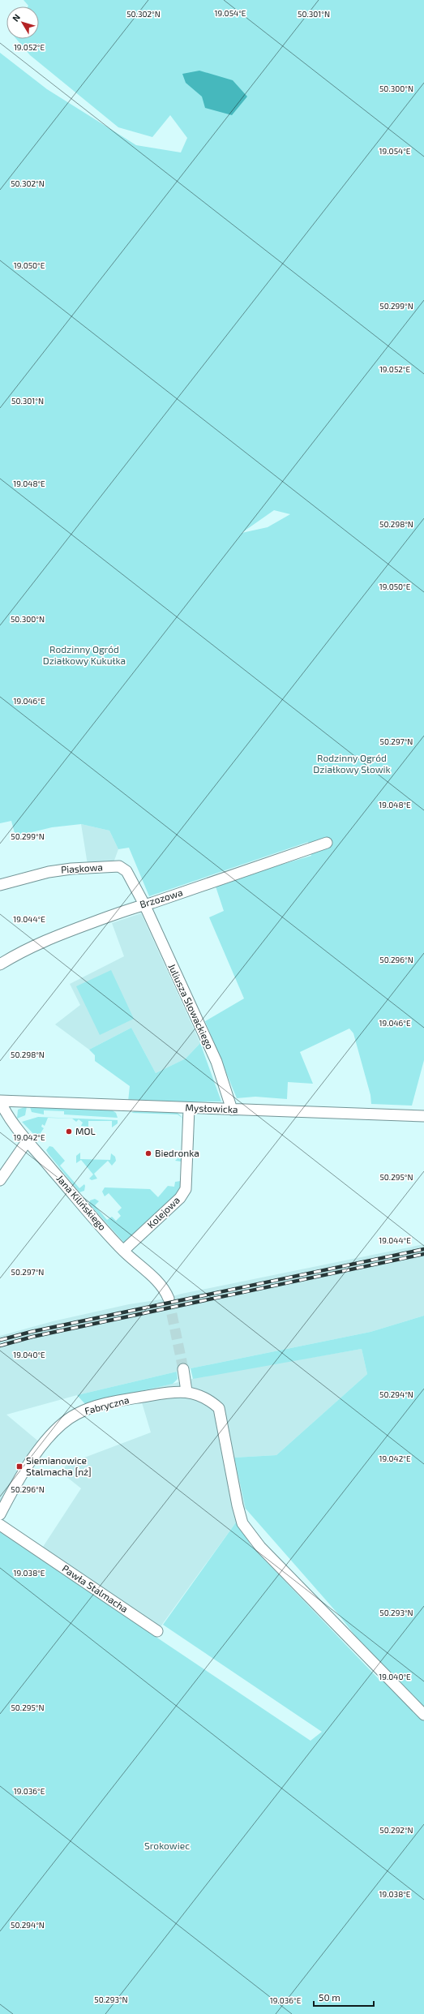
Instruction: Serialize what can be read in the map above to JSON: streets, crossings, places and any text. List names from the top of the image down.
{
  "streets": {
    "street": [
      "Piaskowa",
      "Brzozowa",
      "Juliusza Słowackiego",
      "Mysłowicka",
      "Jana Kilińskiego",
      "Kolejowa",
      "Fabryczna",
      "Pawła Stalmacha"
    ]
  },
  "crossings": [
    ["Piaskowa", "Brzozowa"],
    ["Piaskowa", "Juliusza Słowackiego"],
    ["Brzozowa", "Juliusza Słowackiego"],
    ["Juliusza Słowackiego", "Mysłowicka"],
    ["Mysłowicka", "Jana Kilińskiego"],
    ["Mysłowicka", "Kolejowa"],
    ["Jana Kilińskiego", "Kolejowa"]
  ],
  "parks": ["Rodzinny Ogród Działkowy Kukułka", "Rodzinny Ogród Działkowy Słowik", "Srokowiec"],
  "places": {
    "other": ["MOL", "Biedronka"],
    "transit": ["Siemianowice Stalmacha [nż]"]
  },
  "scale_bar": "50 m",
  "north": "top left",
  "coordinates": [
    "19.054°E",
    "50.302°N",
    "50.301°N",
    "19.052°E",
    "50.300°N",
    "19.050°E",
    "50.299°N",
    "19.048°E",
    "50.298°N",
    "19.046°E",
    "50.297°N",
    "19.044°E",
    "50.296°N",
    "19.042°E",
    "50.295°N",
    "19.040°E",
    "50.294°N",
    "19.038°E",
    "50.293°N",
    "19.036°E",
    "50.292°N"
  ]
}
